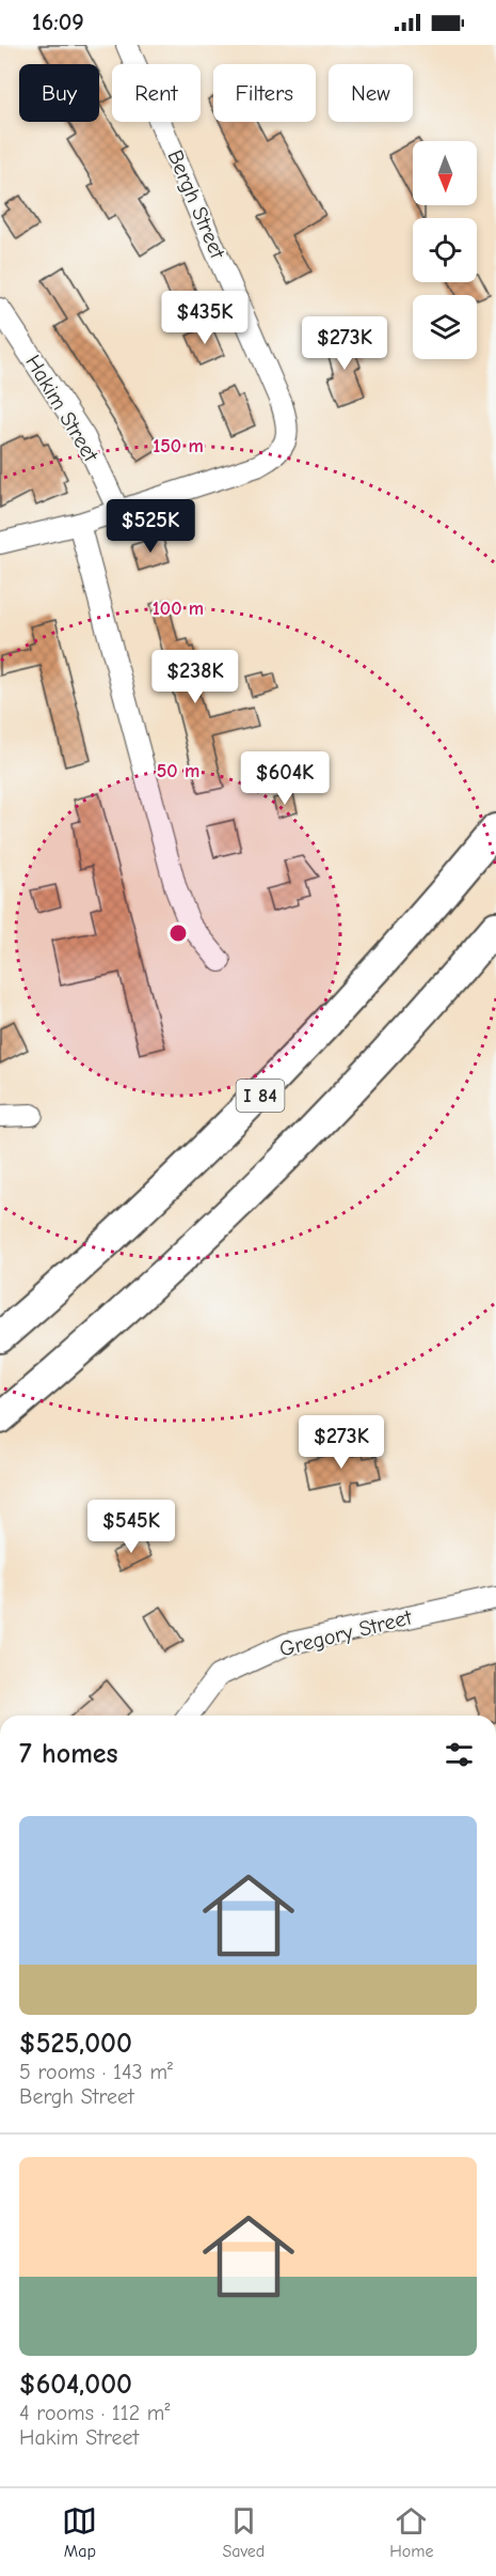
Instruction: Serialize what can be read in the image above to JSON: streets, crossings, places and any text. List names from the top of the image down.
{
  "streets": {
    "highway": ["I 84"],
    "street": ["Bergh Street", "Hakim Street", "Gregory Street"]
  },
  "crossings": [
    ["Bergh Street", "Hakim Street"]
  ],
  "north": "bottom",
  "page": {
    "status": "16:09",
    "chip": [
      "Buy",
      "Rent",
      "Filters",
      "New"
    ],
    "price": [
      "$435K",
      "$273K",
      "$525K",
      "$238K",
      "$604K",
      "$273K",
      "$545K"
    ],
    "heading": "7 homes",
    "list": [
      {
        "name": "$525,000",
        "note": "5 rooms · 143 m² · Bergh Street"
      },
      {
        "name": "$604,000",
        "note": "4 rooms · 112 m² · Hakim Street"
      }
    ],
    "tabs": ["Map", "Saved", "Home"]
  },
  "rings": ["150 m", "100 m", "50 m"]
}
